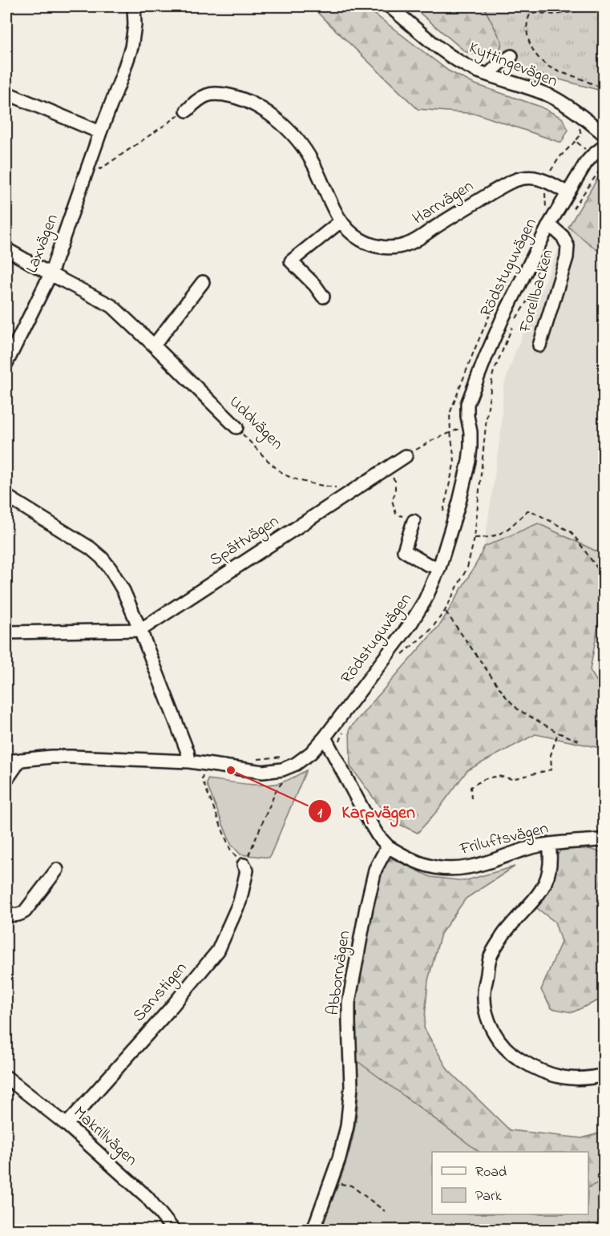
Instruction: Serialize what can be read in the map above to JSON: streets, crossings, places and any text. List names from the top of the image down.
{
  "streets": {
    "street": [
      "Kyttingevägen",
      "Harrvägen",
      "Laxvägen",
      "Rödstuguvägen",
      "Forellbacken",
      "Uddvägen",
      "Spättvägen",
      "Friluftsvägen",
      "Abborrvägen",
      "Sarvstigen",
      "Makrillvägen"
    ]
  },
  "crossings": [
    ["Harrvägen", "Rödstuguvägen"],
    ["Laxvägen", "Uddvägen"],
    ["Rödstuguvägen", "Forellbacken"],
    ["Uddvägen", "Spättvägen"],
    ["Friluftsvägen", "Abborrvägen"],
    ["Sarvstigen", "Makrillvägen"]
  ],
  "places": ["Karpvägen"],
  "legend": ["Road", "Park"]
}
